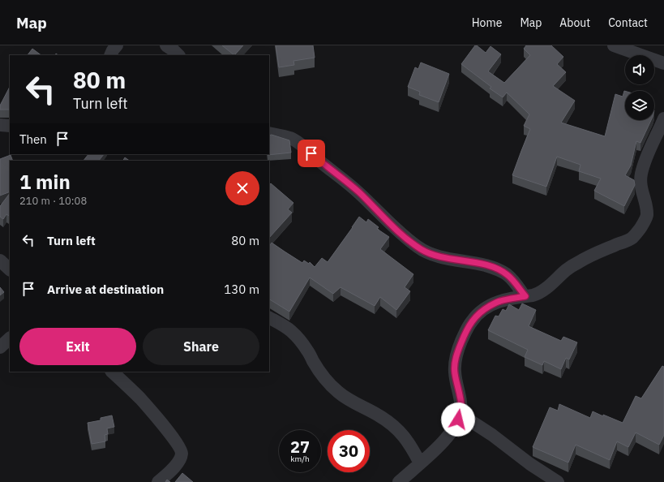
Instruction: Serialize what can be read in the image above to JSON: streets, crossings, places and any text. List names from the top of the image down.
{
  "page": {
    "header": "Map",
    "nav": [
      "Home",
      "Map",
      "About",
      "Contact"
    ],
    "turn": ["80 m", "Turn left"],
    "then": "Then",
    "heading": ["1 min", "210 m · 10:08"],
    "list": [
      {
        "name": "Turn left",
        "value": "80 m"
      },
      {
        "name": "Arrive at destination",
        "value": "130 m"
      }
    ],
    "buttons": ["Exit", "Share"],
    "speed": "27 km/h",
    "limit": "30"
  }
}
